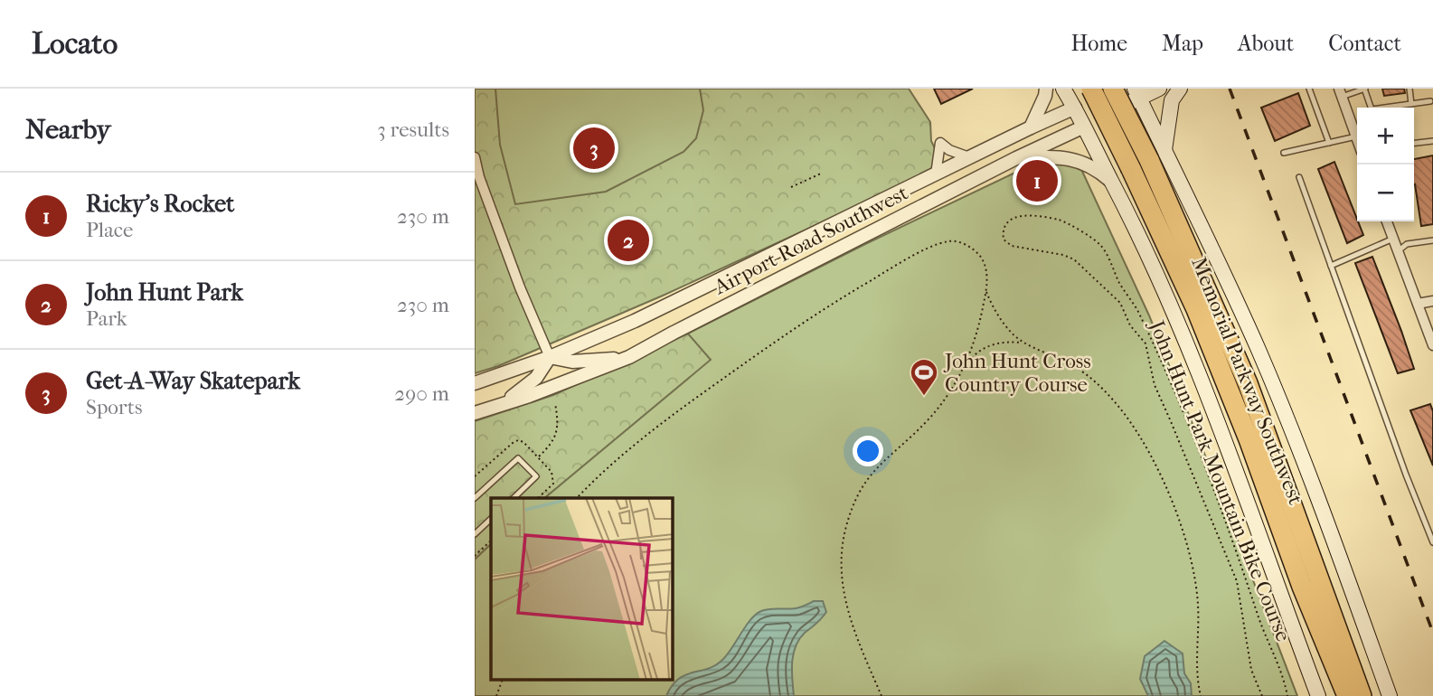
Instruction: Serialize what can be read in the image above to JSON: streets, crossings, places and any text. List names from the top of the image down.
{
  "streets": {
    "highway": ["Memorial Parkway Southwest"],
    "main road": ["Airport Road Southwest"],
    "path": ["John Hunt Park Mountain Bike Course"]
  },
  "crossings": [
    ["Airport Road Southwest", "Memorial Parkway Southwest"]
  ],
  "places": {
    "sports": ["John Hunt Cross Country Course"]
  },
  "page": {
    "header": "Locato",
    "nav": [
      "Home",
      "Map",
      "About",
      "Contact"
    ],
    "heading": ["Nearby", "3 results"],
    "map_buttons": ["+", "−"],
    "pins": ["3", "1", "2"],
    "list": [
      {
        "mark": "1",
        "name": "Ricky's Rocket",
        "note": "Place",
        "value": "230 m"
      },
      {
        "mark": "2",
        "name": "John Hunt Park",
        "note": "Park",
        "value": "230 m"
      },
      {
        "mark": "3",
        "name": "Get-A-Way Skatepark",
        "note": "Sports",
        "value": "290 m"
      }
    ]
  }
}
